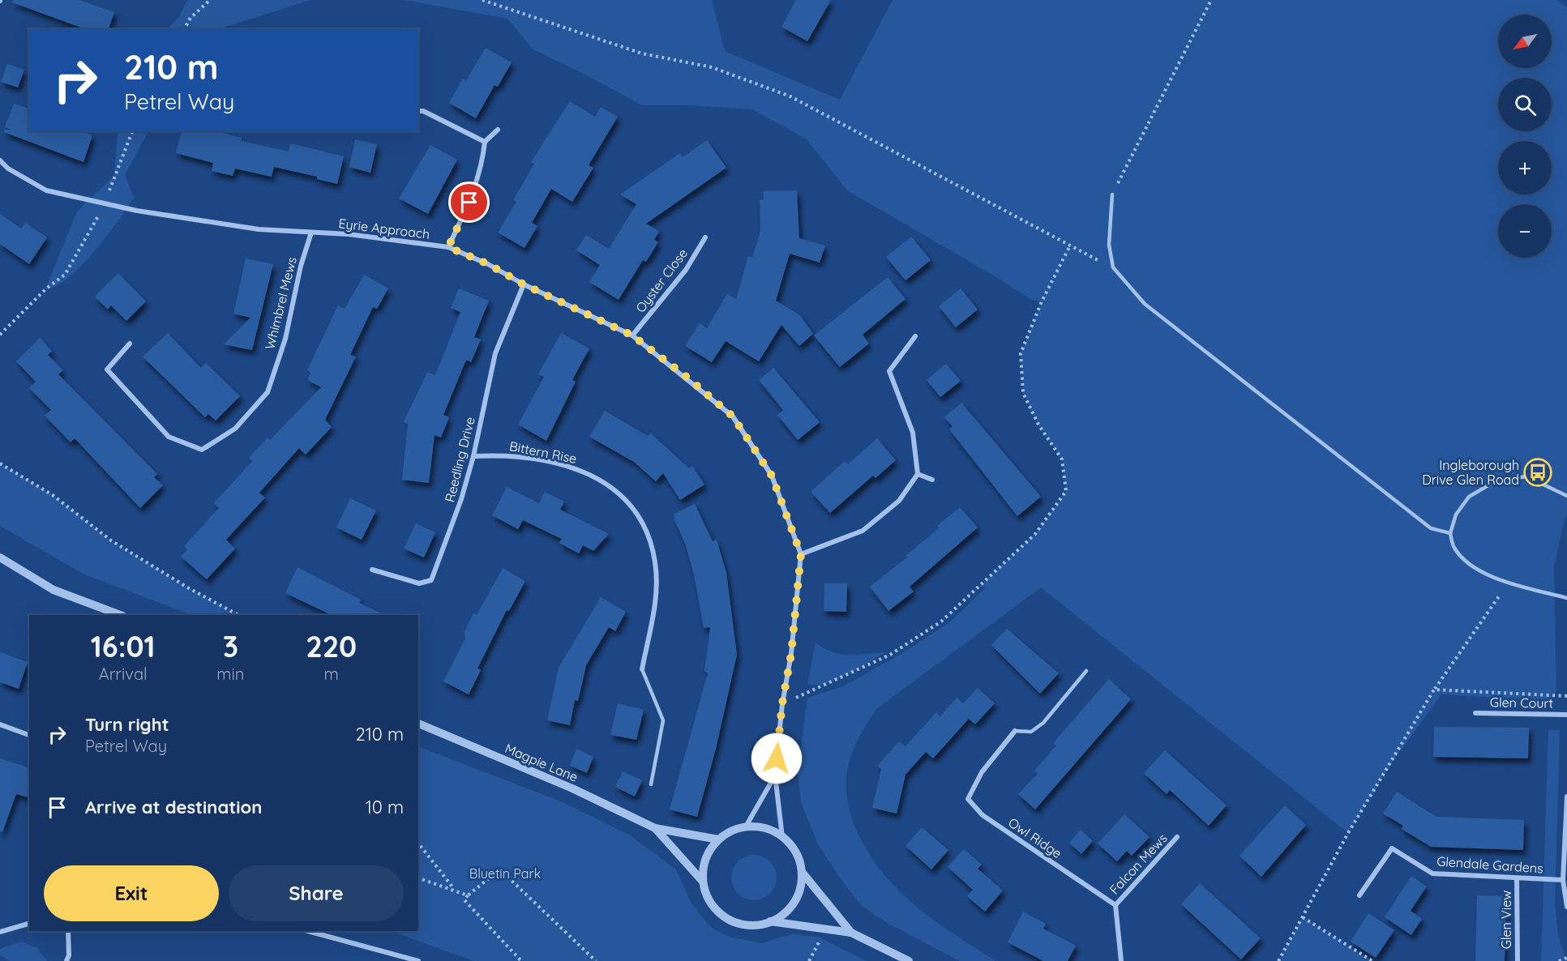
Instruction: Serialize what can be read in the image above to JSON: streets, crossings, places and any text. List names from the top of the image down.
{
  "streets": {
    "street": [
      "Eyrie Approach",
      "Oyster Close",
      "Whimbrel Mews",
      "Bittern Rise",
      "Reedling Drive",
      "Glen Court",
      "Magpie Lane",
      "Owl Ridge",
      "Falcon Mews",
      "Glendale Gardens",
      "Glen View"
    ]
  },
  "crossings": [
    ["Eyrie Approach", "Oyster Close"],
    ["Eyrie Approach", "Whimbrel Mews"],
    ["Eyrie Approach", "Reedling Drive"],
    ["Eyrie Approach", "Magpie Lane"],
    ["Bittern Rise", "Reedling Drive"],
    ["Owl Ridge", "Falcon Mews"],
    ["Glendale Gardens", "Glen View"]
  ],
  "parks": ["Bluetin Park"],
  "places": {
    "bus stop": ["Ingleborough Drive Glen Road"]
  },
  "north": "bottom left",
  "page": {
    "map_buttons": ["+", "−"],
    "turn": ["210 m", "Petrel Way"],
    "eta": [
      "16:01",
      "Arrival",
      "3",
      "min",
      "220",
      "m"
    ],
    "list": [
      {
        "name": "Turn right",
        "note": "Petrel Way",
        "value": "210 m"
      },
      {
        "name": "Arrive at destination",
        "value": "10 m"
      }
    ],
    "buttons": ["Exit", "Share"]
  }
}
